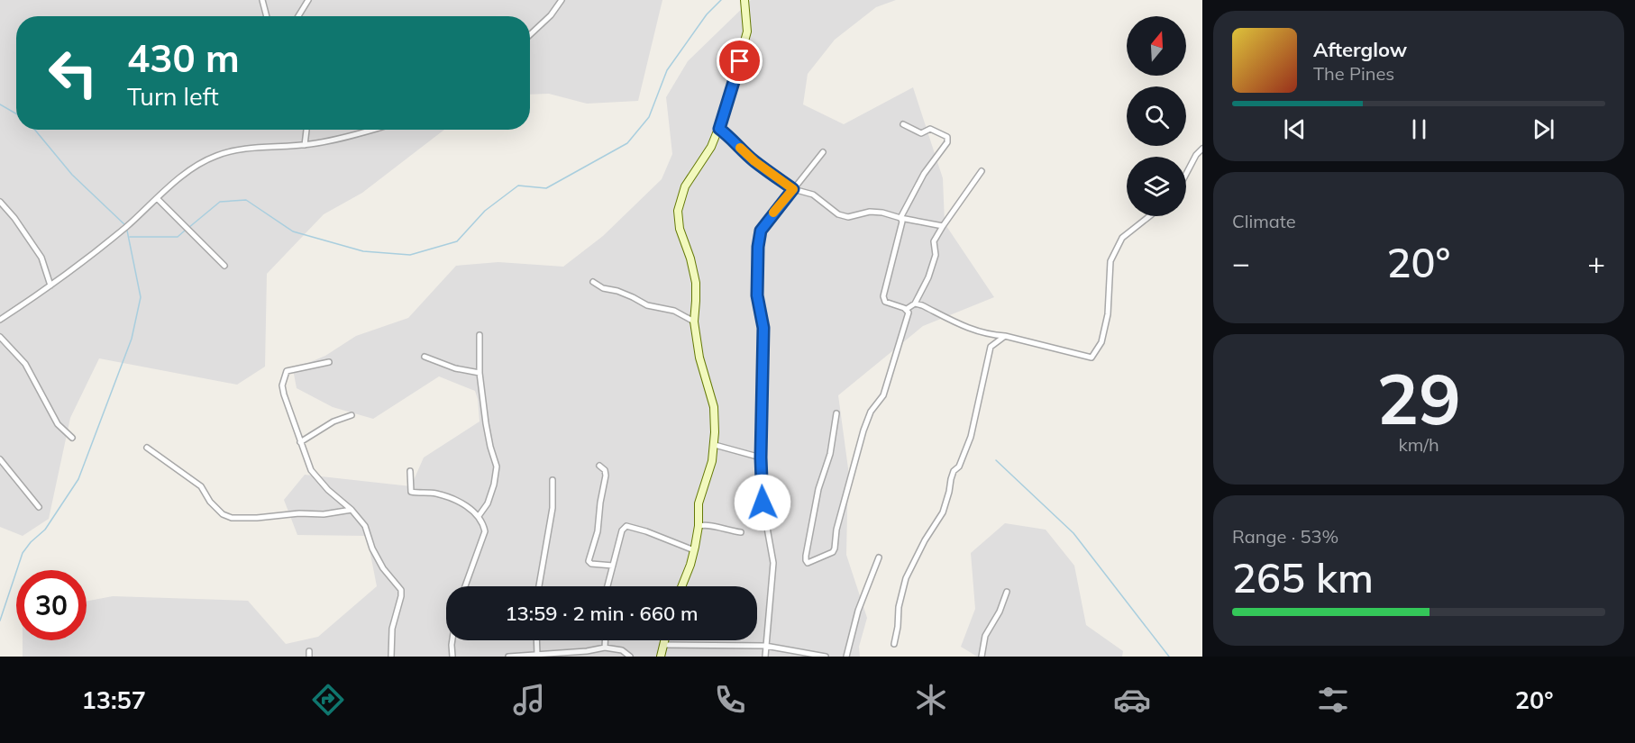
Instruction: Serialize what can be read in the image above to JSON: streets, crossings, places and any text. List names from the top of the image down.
{
  "north": "top",
  "page": {
    "turn": ["430 m", "Turn left"],
    "song": ["Afterglow", "The Pines"],
    "tile": [
      "Climate",
      ["29", "km/h"],
      ["Range · 53%", "265 km"]
    ],
    "heat": ["−", "20°", "+"],
    "limit": "30",
    "trip": "13:59 · 2 min · 660 m",
    "tabs": ["13:57", "20°"]
  }
}
